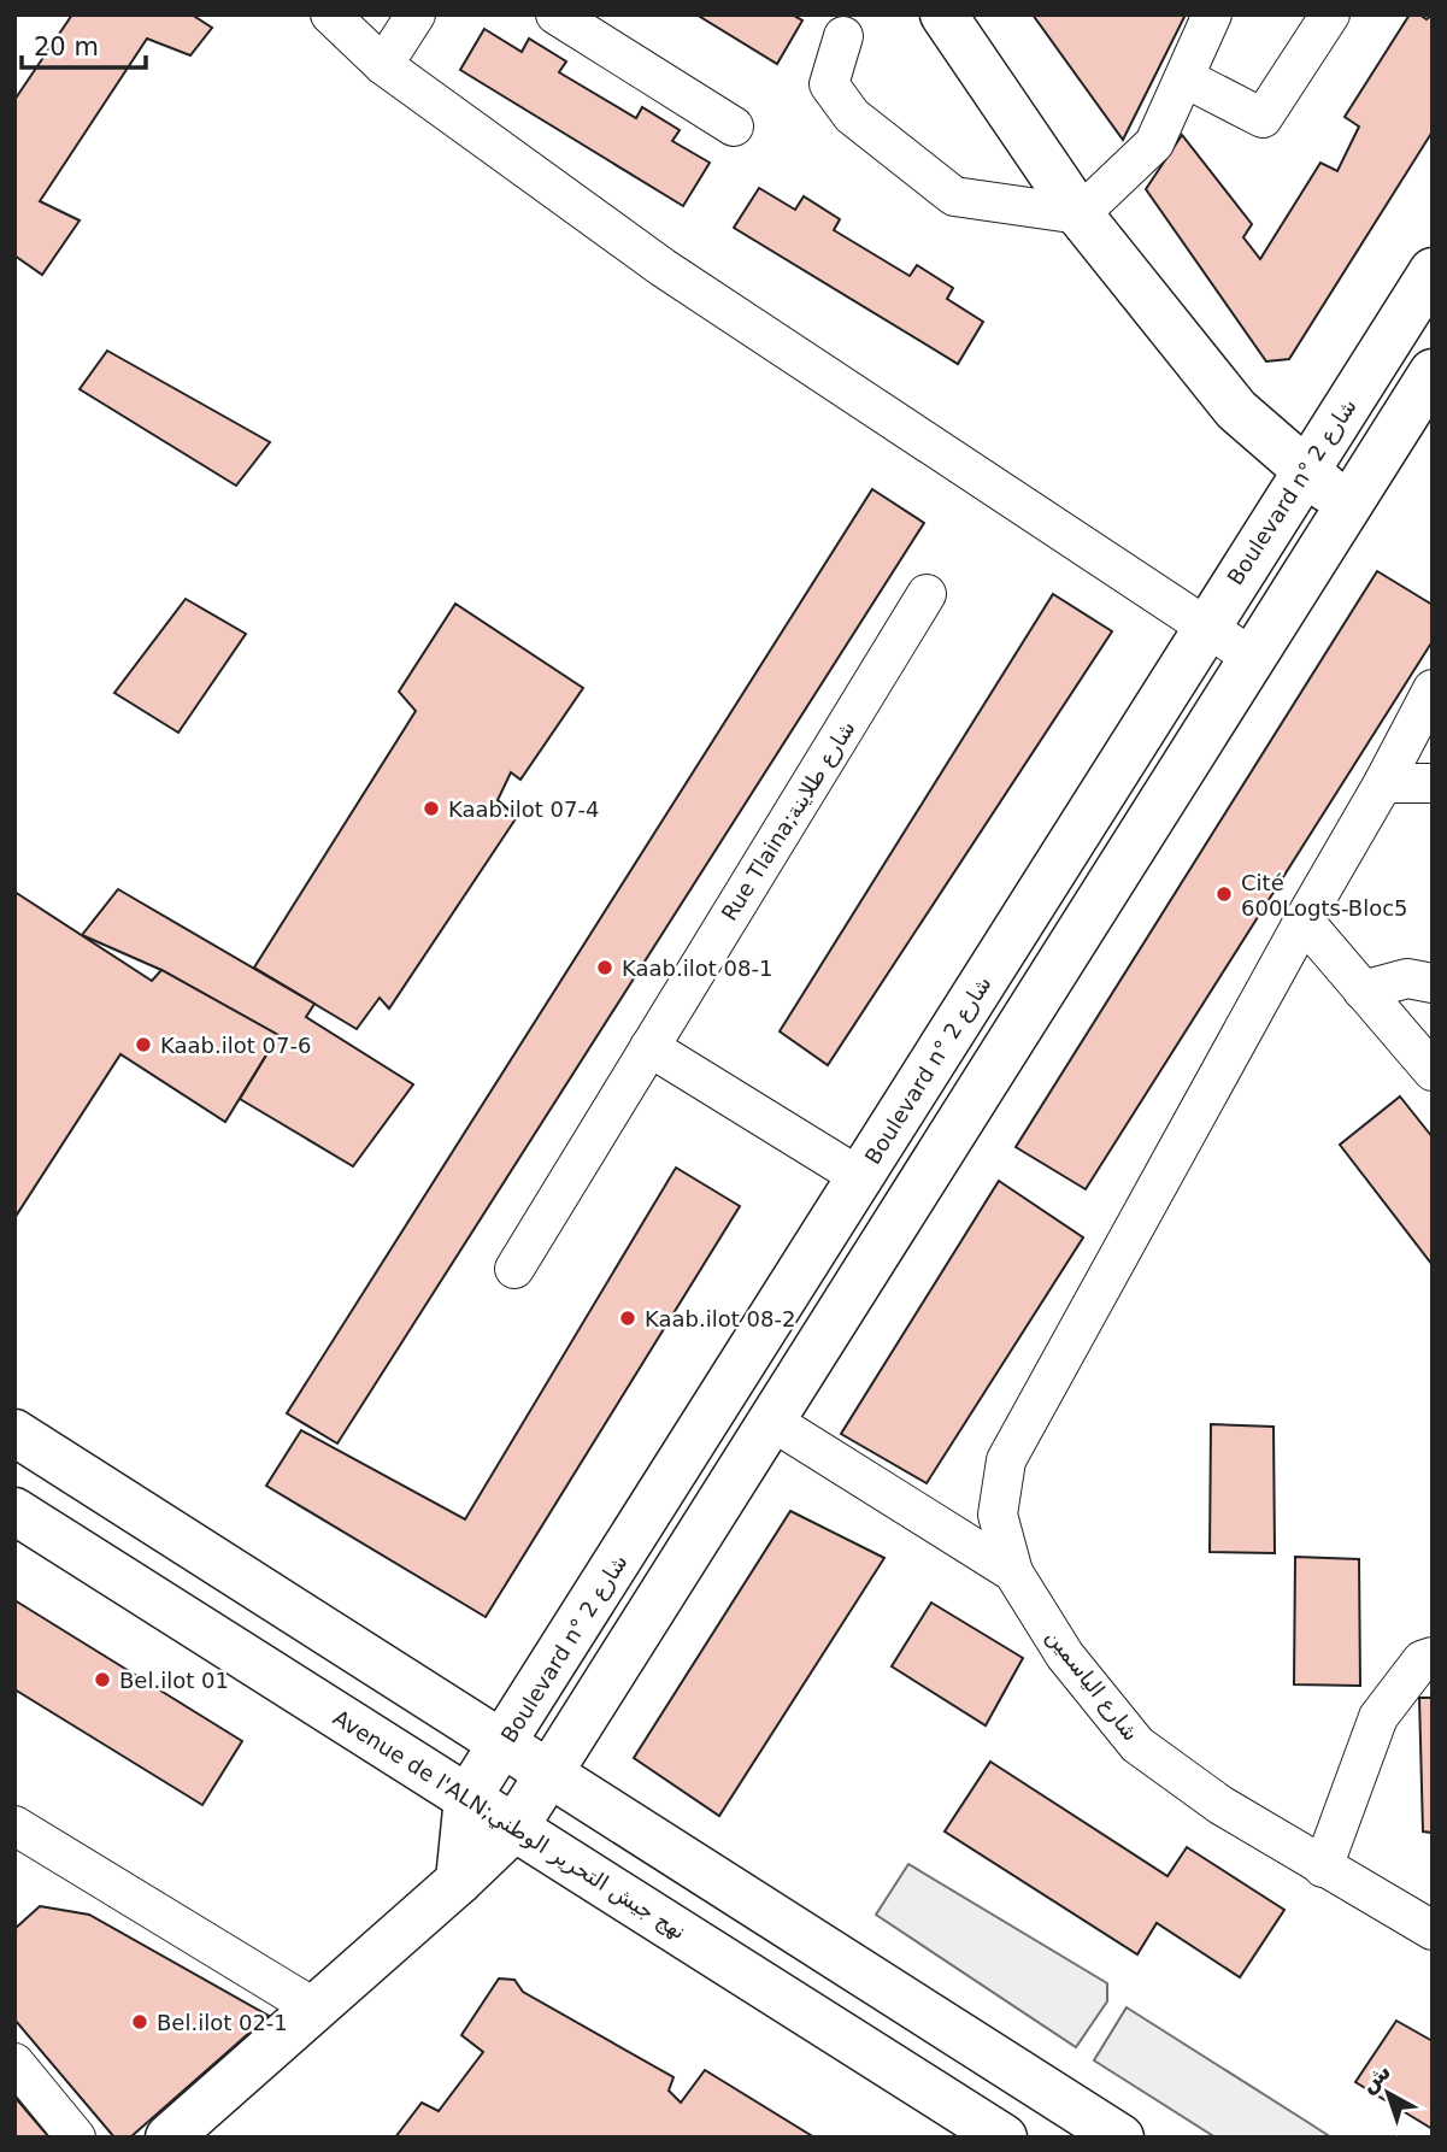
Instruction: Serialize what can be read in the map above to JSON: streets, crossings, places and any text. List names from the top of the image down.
{
  "streets": {
    "main road": ["Boulevard n° شارع 2", "Avenue de l'ALN;نهج جيش التحرير الوطني"],
    "street": ["Rue Tlaina;شارع طلاينة", "شارع الياسمين"]
  },
  "crossings": [
    ["Boulevard n° شارع 2", "Avenue de l'ALN;نهج جيش التحرير الوطني"]
  ],
  "places": [
    "Kaab.ilot 07-4",
    "Cité 600Logts-Bloc5",
    "Kaab.ilot 08-1",
    "Kaab.ilot 07-6",
    "Kaab.ilot 08-2",
    "Bel.ilot 01",
    "Bel.ilot 02-1"
  ],
  "scale_bar": "20 m",
  "north": "top left"
}
